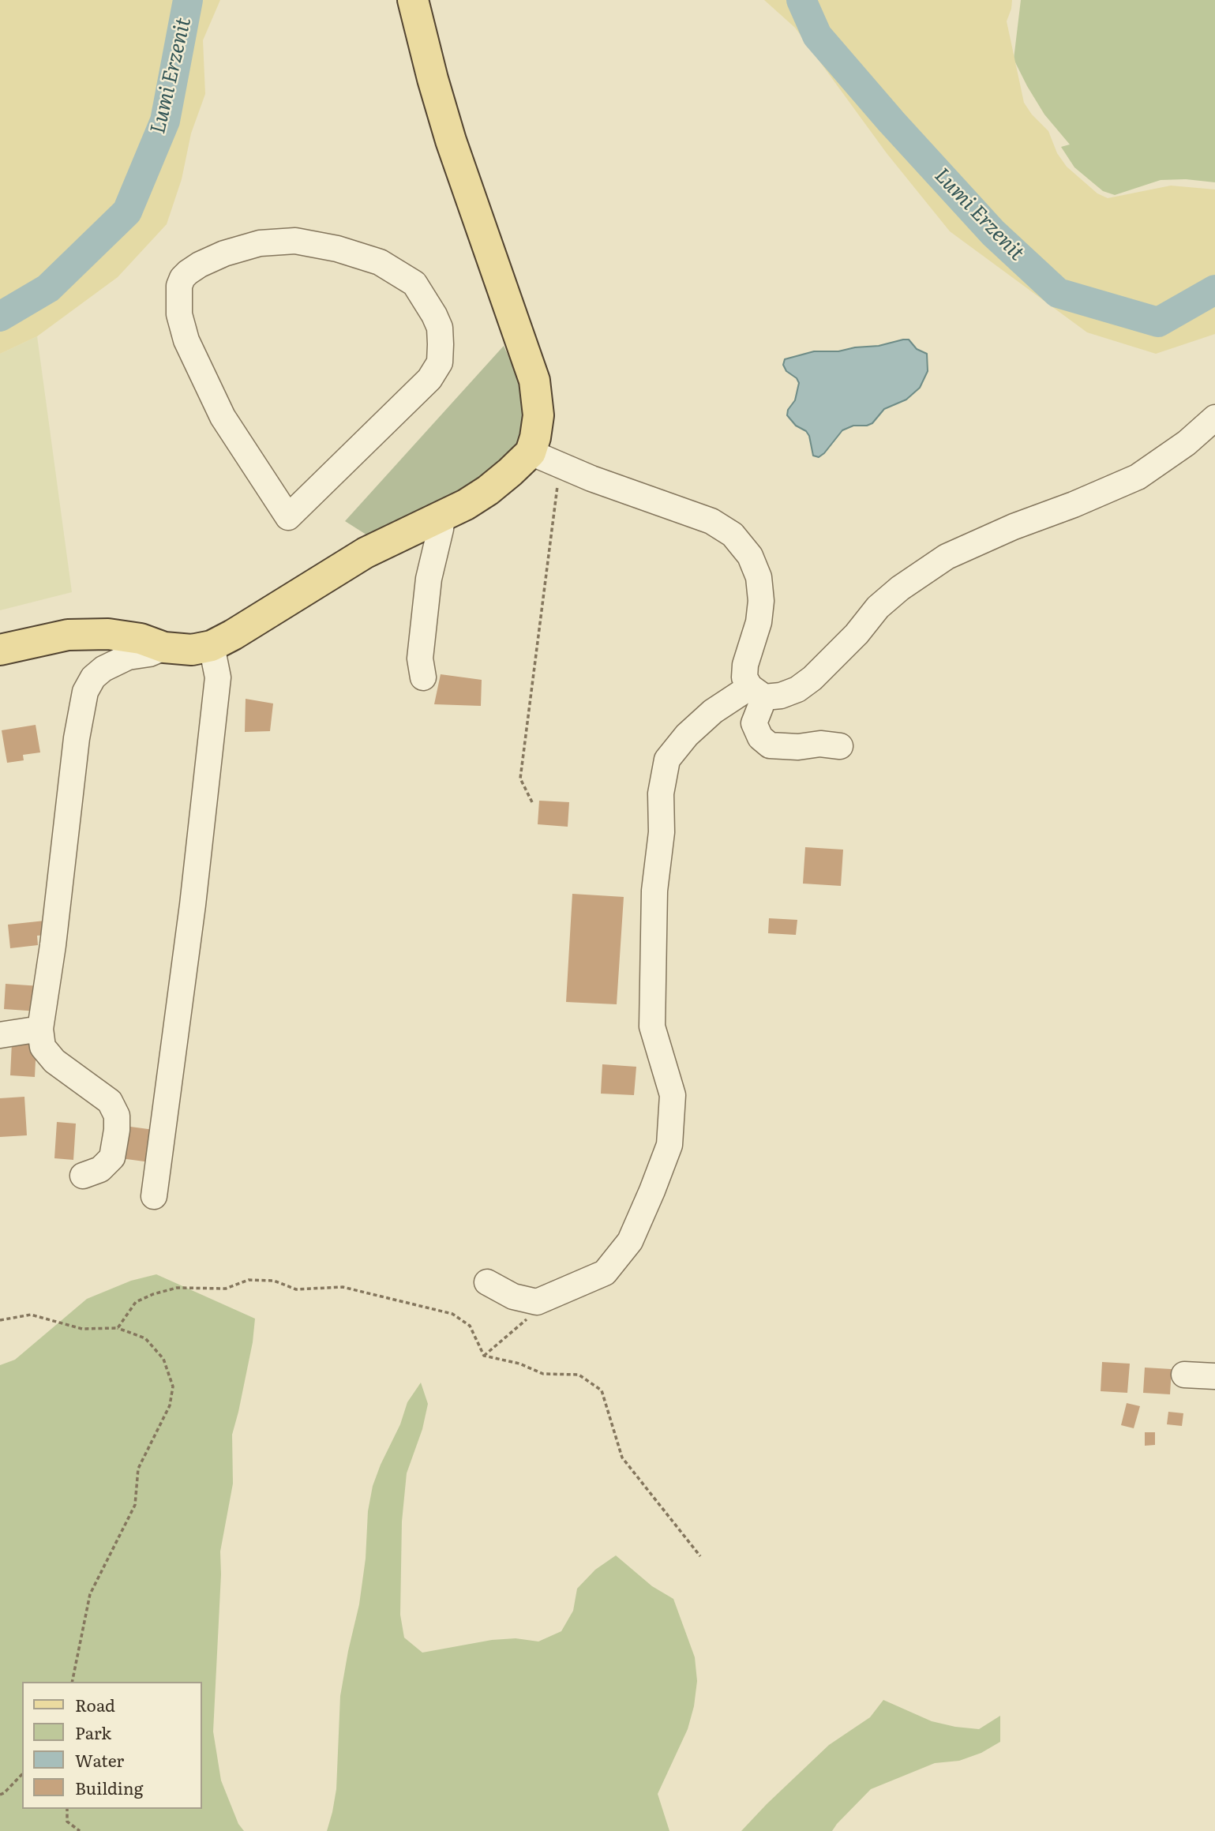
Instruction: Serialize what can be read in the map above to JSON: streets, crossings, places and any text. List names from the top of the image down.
{
  "water": ["Lumi Erzenit"],
  "legend": [
    "Road",
    "Park",
    "Water",
    "Building"
  ]
}
